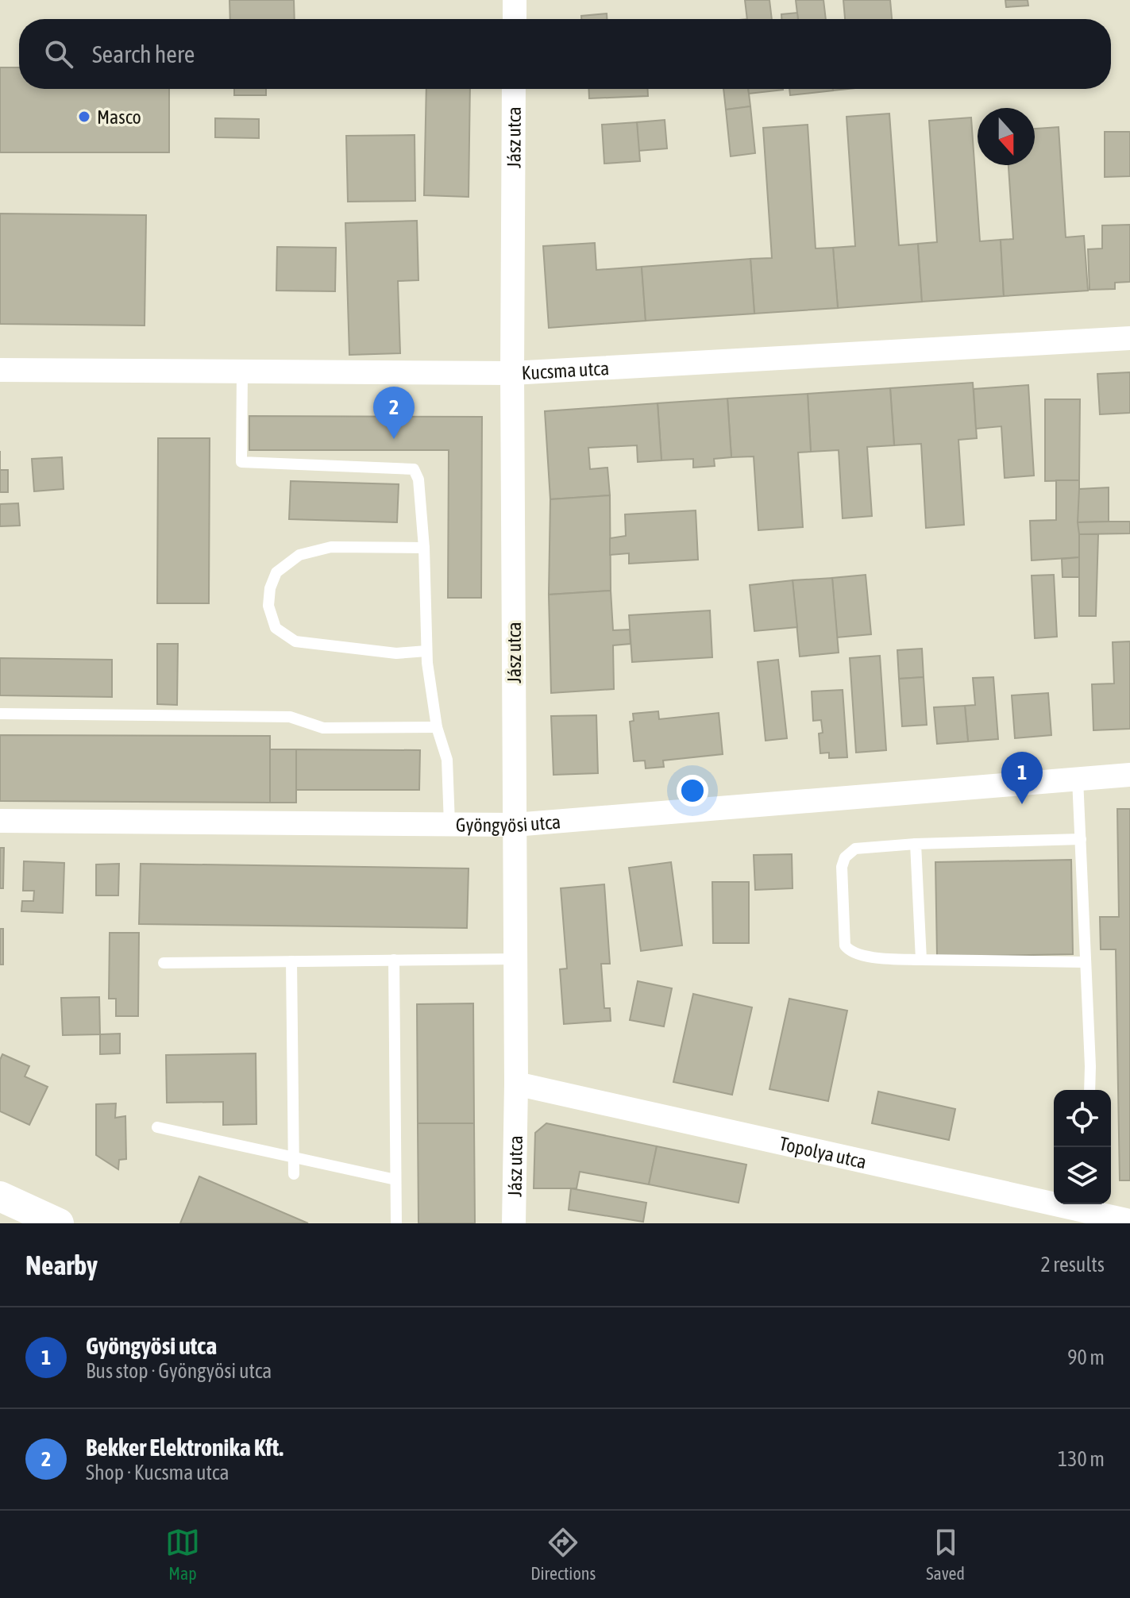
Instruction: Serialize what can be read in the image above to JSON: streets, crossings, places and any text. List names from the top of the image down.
{
  "streets": {
    "street": [
      "Jász utca",
      "Kucsma utca",
      "Gyöngyösi utca",
      "Topolya utca"
    ]
  },
  "crossings": [
    ["Jász utca", "Kucsma utca"],
    ["Jász utca", "Gyöngyösi utca"],
    ["Jász utca", "Topolya utca"]
  ],
  "places": ["Masco"],
  "north": "bottom",
  "page": {
    "search": "Search here",
    "pins": ["2", "1"],
    "heading": ["Nearby", "2 results"],
    "list": [
      {
        "mark": "1",
        "name": "Gyöngyösi utca",
        "note": "Bus stop · Gyöngyösi utca",
        "value": "90 m"
      },
      {
        "mark": "2",
        "name": "Bekker Elektronika Kft.",
        "note": "Shop · Kucsma utca",
        "value": "130 m"
      }
    ],
    "nav": ["Map", "Directions", "Saved"]
  }
}
